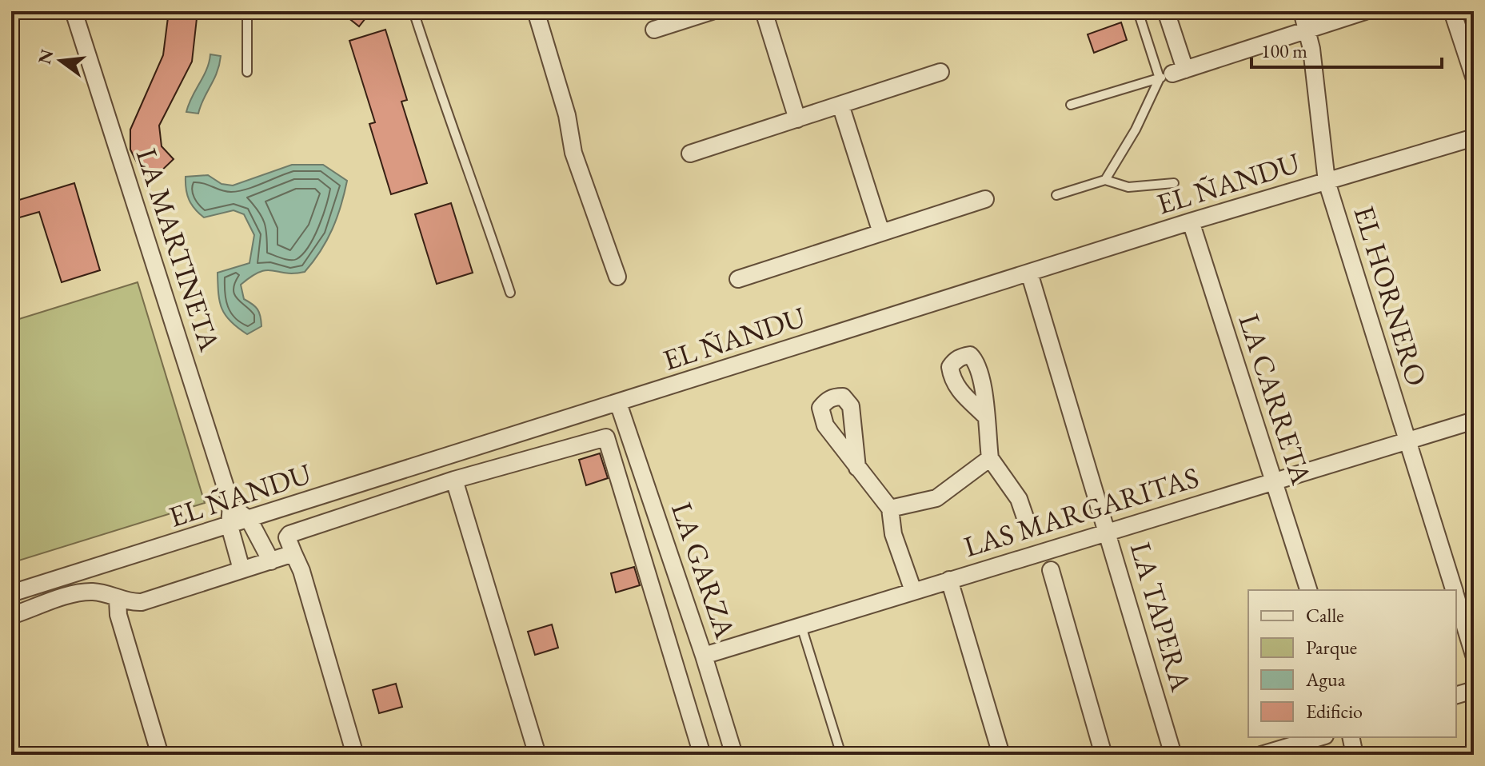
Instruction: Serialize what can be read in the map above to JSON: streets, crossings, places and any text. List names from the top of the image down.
{
  "streets": {
    "street": [
      "EL ÑANDU",
      "LA MARTINETA",
      "EL HORNERO",
      "LA CARRETA",
      "LAS MARGARITAS",
      "LA GARZA",
      "LA TAPERA"
    ]
  },
  "crossings": [
    ["EL ÑANDU", "EL HORNERO"],
    ["EL ÑANDU", "LA CARRETA"],
    ["EL ÑANDU", "LA GARZA"],
    ["EL ÑANDU", "LA TAPERA"],
    ["EL HORNERO", "LAS MARGARITAS"],
    ["LA CARRETA", "LAS MARGARITAS"],
    ["LAS MARGARITAS", "LA GARZA"],
    ["LAS MARGARITAS", "LA TAPERA"]
  ],
  "legend": [
    "Calle",
    "Parque",
    "Agua",
    "Edificio"
  ],
  "scale_bar": "100 m",
  "north": "left"
}
